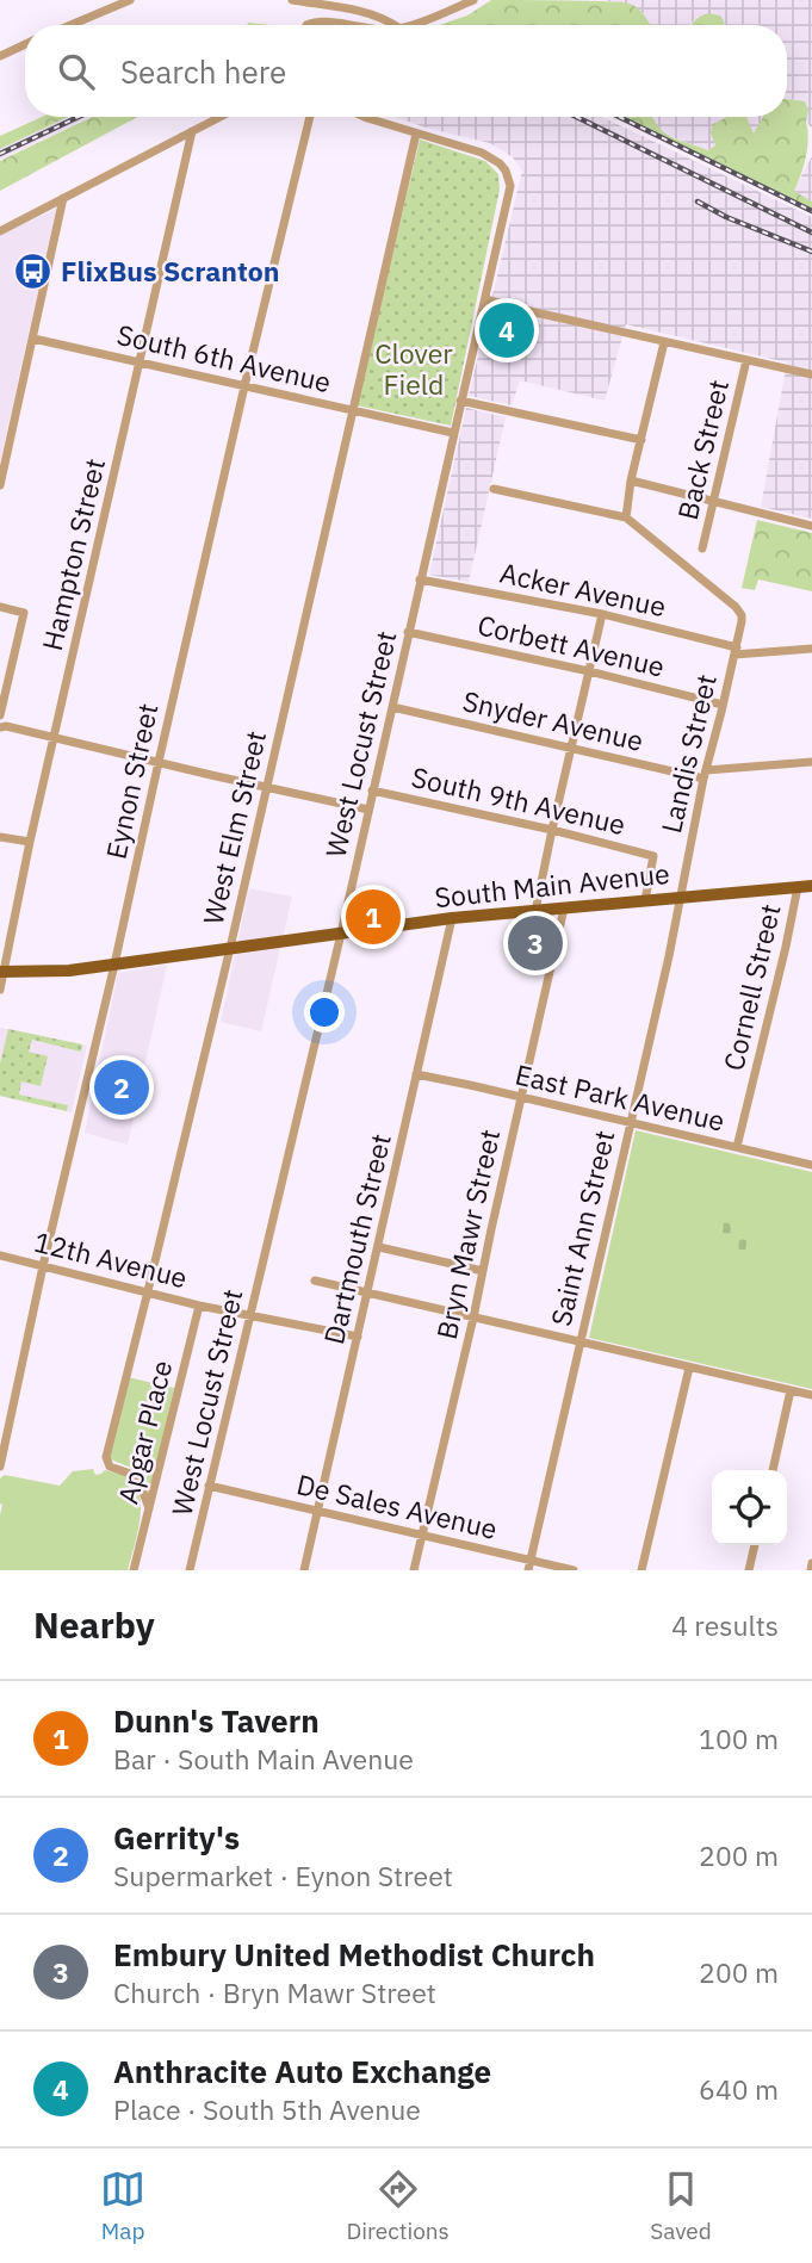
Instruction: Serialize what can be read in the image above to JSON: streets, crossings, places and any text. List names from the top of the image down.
{
  "streets": {
    "main road": ["South Main Avenue"],
    "street": [
      "South 6th Avenue",
      "Back Street",
      "Hampton Street",
      "Acker Avenue",
      "Corbett Avenue",
      "Snyder Avenue",
      "West Locust Street",
      "Landis Street",
      "Eynon Street",
      "South 9th Avenue",
      "West Elm Street",
      "Cornell Street",
      "East Park Avenue",
      "Saint Ann Street",
      "Bryn Mawr Street",
      "Dartmouth Street",
      "12th Avenue",
      "Apgar Place",
      "De Sales Avenue"
    ]
  },
  "crossings": [
    ["South 6th Avenue", "Hampton Street"],
    ["South 6th Avenue", "West Locust Street"],
    ["South 6th Avenue", "Eynon Street"],
    ["South 6th Avenue", "West Elm Street"],
    ["Hampton Street", "South Main Avenue"],
    ["Acker Avenue", "West Locust Street"],
    ["Acker Avenue", "Landis Street"],
    ["Corbett Avenue", "West Locust Street"],
    ["Corbett Avenue", "Landis Street"],
    ["Snyder Avenue", "West Locust Street"],
    ["Snyder Avenue", "Landis Street"],
    ["West Locust Street", "South 9th Avenue"],
    ["West Locust Street", "West Elm Street"],
    ["West Locust Street", "South Main Avenue"],
    ["West Locust Street", "12th Avenue"],
    ["West Locust Street", "De Sales Avenue"],
    ["Landis Street", "South Main Avenue"],
    ["Landis Street", "Saint Ann Street"],
    ["Eynon Street", "South Main Avenue"],
    ["Eynon Street", "12th Avenue"],
    ["South 9th Avenue", "South Main Avenue"],
    ["West Elm Street", "South Main Avenue"],
    ["West Elm Street", "12th Avenue"],
    ["West Elm Street", "Apgar Place"],
    ["South Main Avenue", "Cornell Street"],
    ["South Main Avenue", "Saint Ann Street"],
    ["South Main Avenue", "Bryn Mawr Street"],
    ["South Main Avenue", "Dartmouth Street"],
    ["Cornell Street", "East Park Avenue"],
    ["East Park Avenue", "Saint Ann Street"],
    ["East Park Avenue", "Bryn Mawr Street"],
    ["East Park Avenue", "Dartmouth Street"],
    ["Saint Ann Street", "De Sales Avenue"],
    ["Bryn Mawr Street", "De Sales Avenue"],
    ["Dartmouth Street", "12th Avenue"],
    ["Dartmouth Street", "De Sales Avenue"],
    ["12th Avenue", "Apgar Place"]
  ],
  "parks": ["Clover Field"],
  "places": {
    "bus stop": ["FlixBus Scranton"]
  },
  "page": {
    "search": "Search here",
    "pins": [
      "4",
      "1",
      "3",
      "2"
    ],
    "heading": ["Nearby", "4 results"],
    "list": [
      {
        "mark": "1",
        "name": "Dunn's Tavern",
        "note": "Bar · South Main Avenue",
        "value": "100 m"
      },
      {
        "mark": "2",
        "name": "Gerrity's",
        "note": "Supermarket · Eynon Street",
        "value": "200 m"
      },
      {
        "mark": "3",
        "name": "Embury United Methodist Church",
        "note": "Church · Bryn Mawr Street",
        "value": "200 m"
      },
      {
        "mark": "4",
        "name": "Anthracite Auto Exchange",
        "note": "Place · South 5th Avenue",
        "value": "640 m"
      }
    ],
    "nav": ["Map", "Directions", "Saved"]
  }
}
